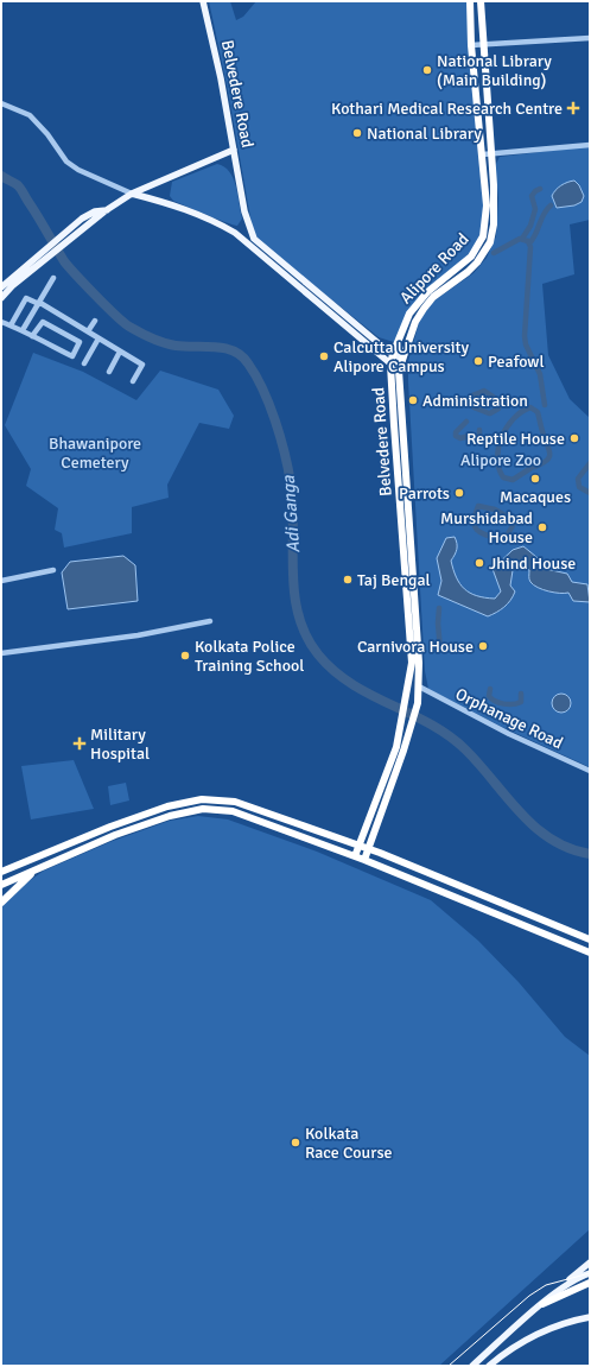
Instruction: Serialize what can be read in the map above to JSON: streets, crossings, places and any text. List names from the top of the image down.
{
  "streets": {
    "highway": ["Belvedere Road", "Alipore Road"],
    "street": ["Orphanage Road"]
  },
  "crossings": [
    ["Belvedere Road", "Alipore Road"],
    ["Belvedere Road", "Orphanage Road"]
  ],
  "water": ["Adi Ganga"],
  "parks": ["Bhawanipore Cemetery", "Alipore Zoo"],
  "places": {
    "other": [
      "National Library (Main Building)",
      "National Library",
      "Calcutta University Alipore Campus",
      "Peafowl",
      "Administration",
      "Reptile House",
      "Macaques",
      "Parrots",
      "Murshidabad House",
      "Jhind House",
      "Taj Bengal",
      "Carnivora House",
      "Kolkata Police Training School",
      "Kolkata Race Course"
    ],
    "health": ["Kothari Medical Research Centre", "Military Hospital"]
  }
}
